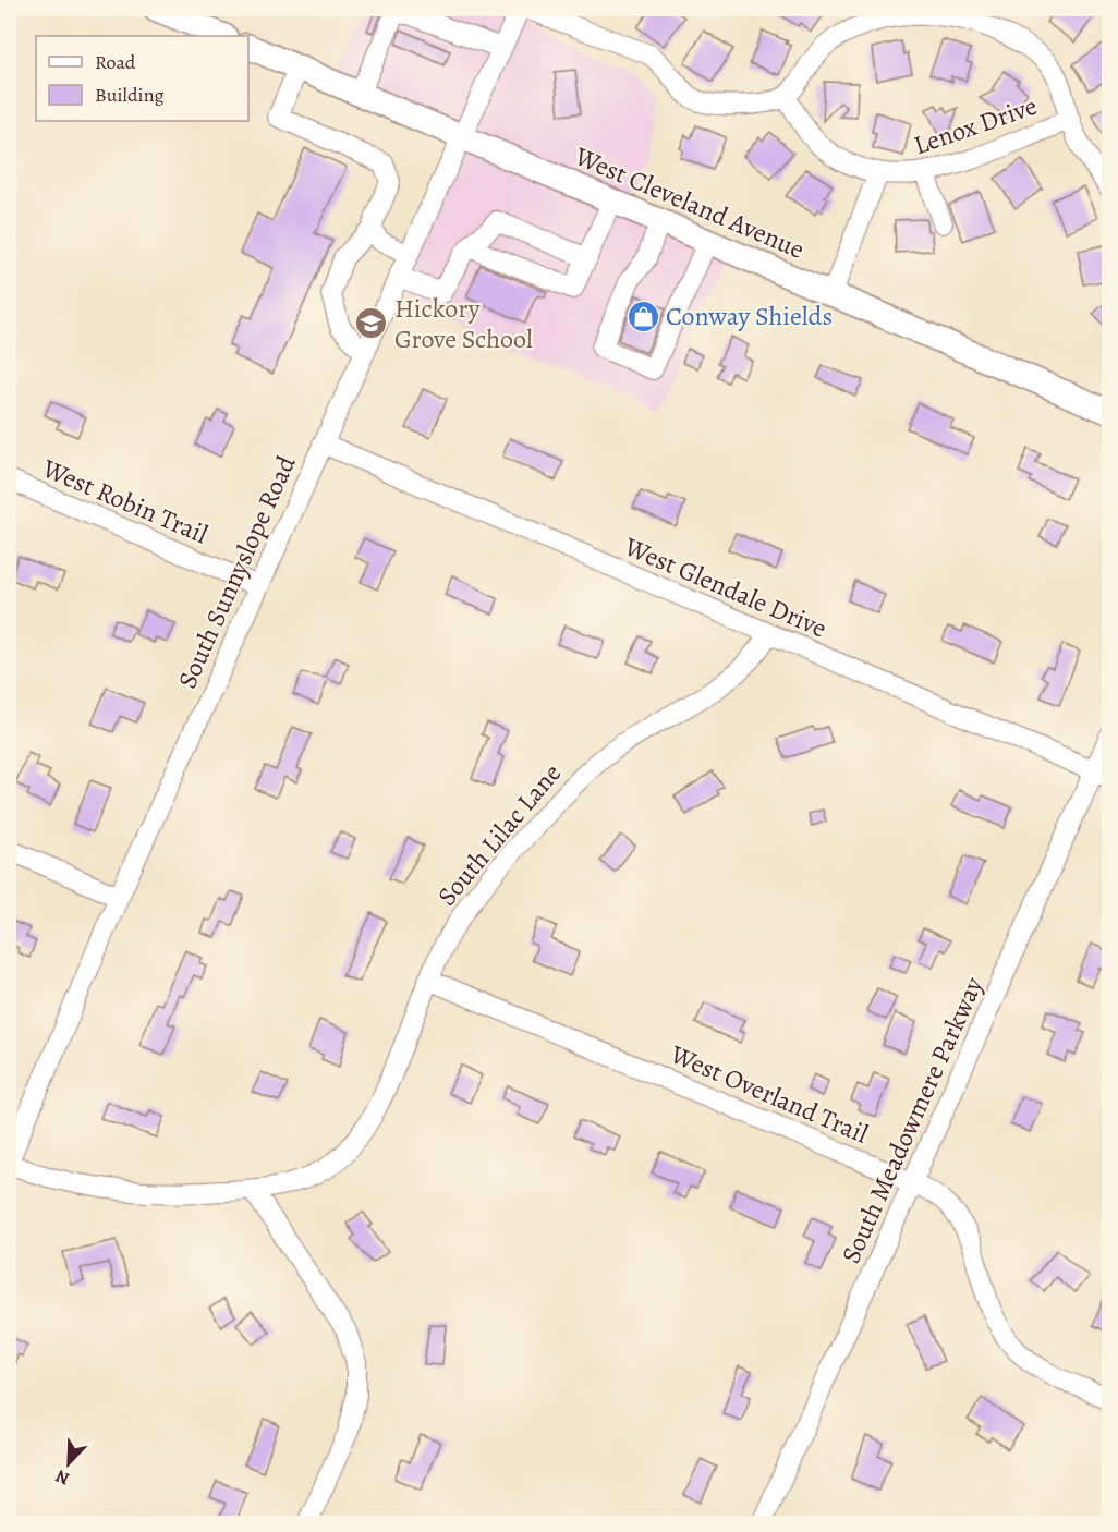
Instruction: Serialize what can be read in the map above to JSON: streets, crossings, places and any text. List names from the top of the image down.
{
  "streets": {
    "main road": ["West Cleveland Avenue"],
    "street": [
      "Lenox Drive",
      "West Robin Trail",
      "South Sunnyslope Road",
      "West Glendale Drive",
      "South Lilac Lane",
      "West Overland Trail",
      "South Meadowmere Parkway"
    ]
  },
  "crossings": [
    ["West Cleveland Avenue", "South Sunnyslope Road"],
    ["West Robin Trail", "South Sunnyslope Road"],
    ["South Sunnyslope Road", "West Glendale Drive"],
    ["South Sunnyslope Road", "South Lilac Lane"],
    ["West Glendale Drive", "South Lilac Lane"],
    ["West Glendale Drive", "South Meadowmere Parkway"],
    ["South Lilac Lane", "West Overland Trail"],
    ["West Overland Trail", "South Meadowmere Parkway"]
  ],
  "places": {
    "shop": ["Conway Shields"],
    "school or university": ["Hickory Grove School"]
  },
  "legend": ["Road", "Building"],
  "north": "bottom left"
}
